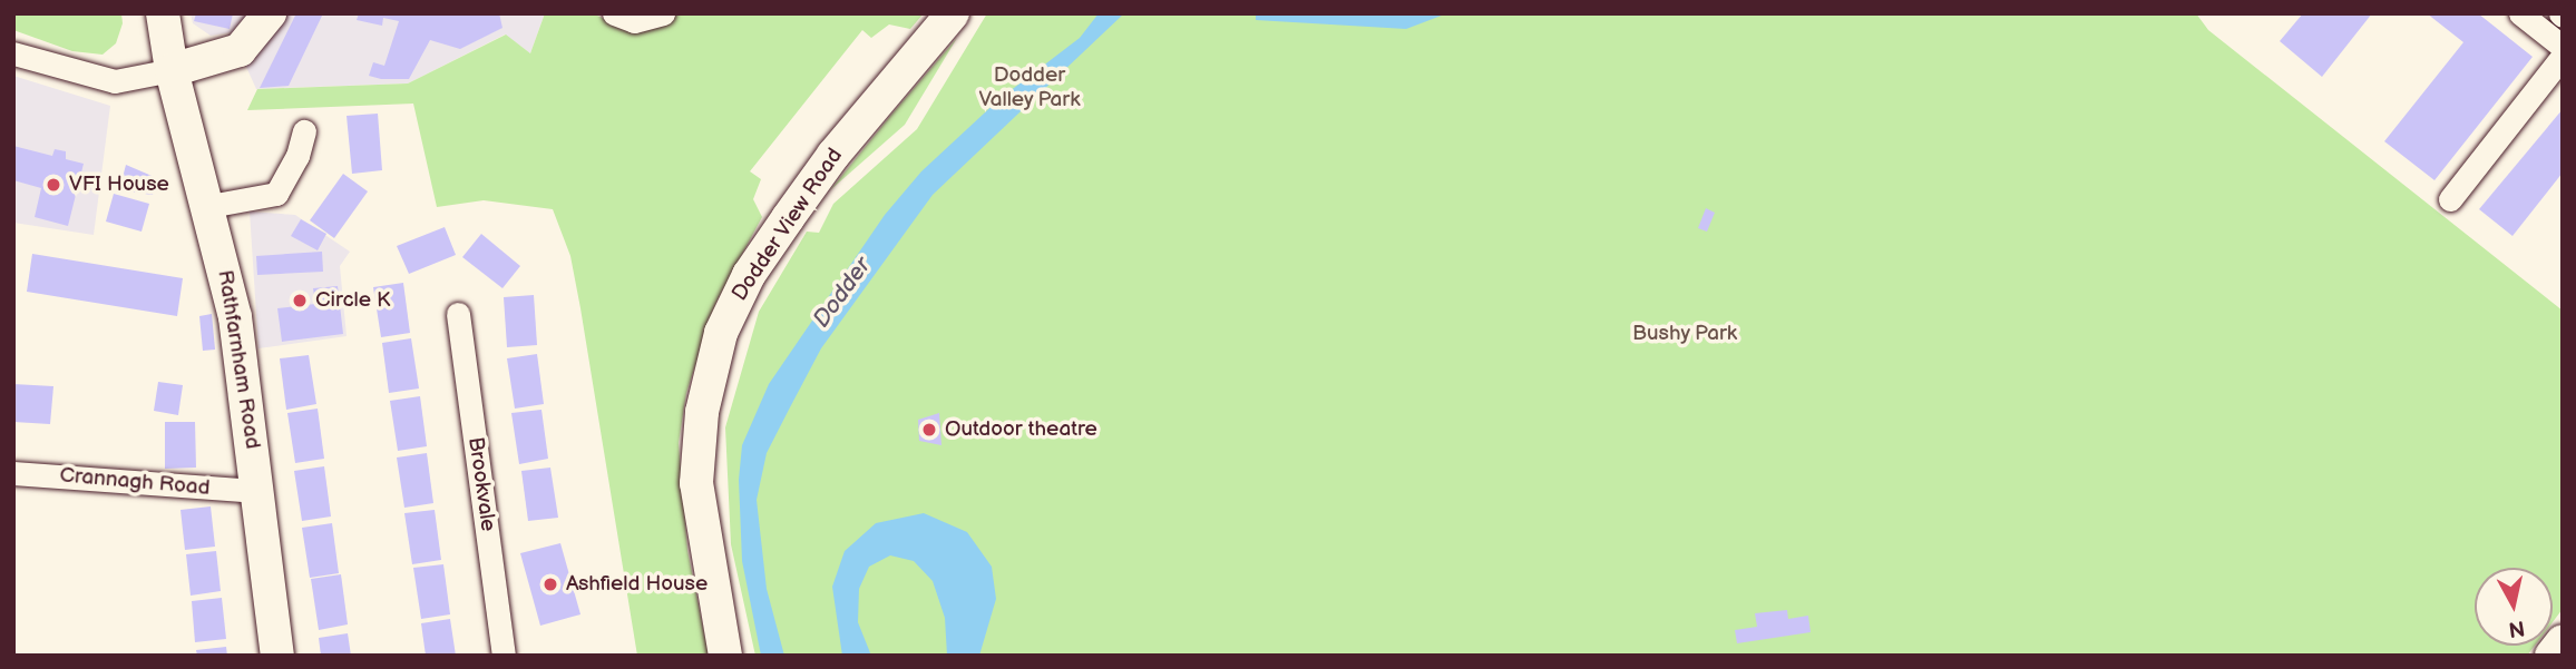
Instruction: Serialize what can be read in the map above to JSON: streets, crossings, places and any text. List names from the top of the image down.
{
  "streets": {
    "main road": ["Dodder View Road", "Rathfarnham Road"],
    "street": ["Crannagh Road", "Brookvale"]
  },
  "crossings": [
    ["Rathfarnham Road", "Crannagh Road"]
  ],
  "water": ["Dodder"],
  "parks": ["Dodder Valley Park", "Bushy Park"],
  "places": [
    "VFI House",
    "Circle K",
    "Outdoor theatre",
    "Ashfield House"
  ],
  "north": "bottom"
}
